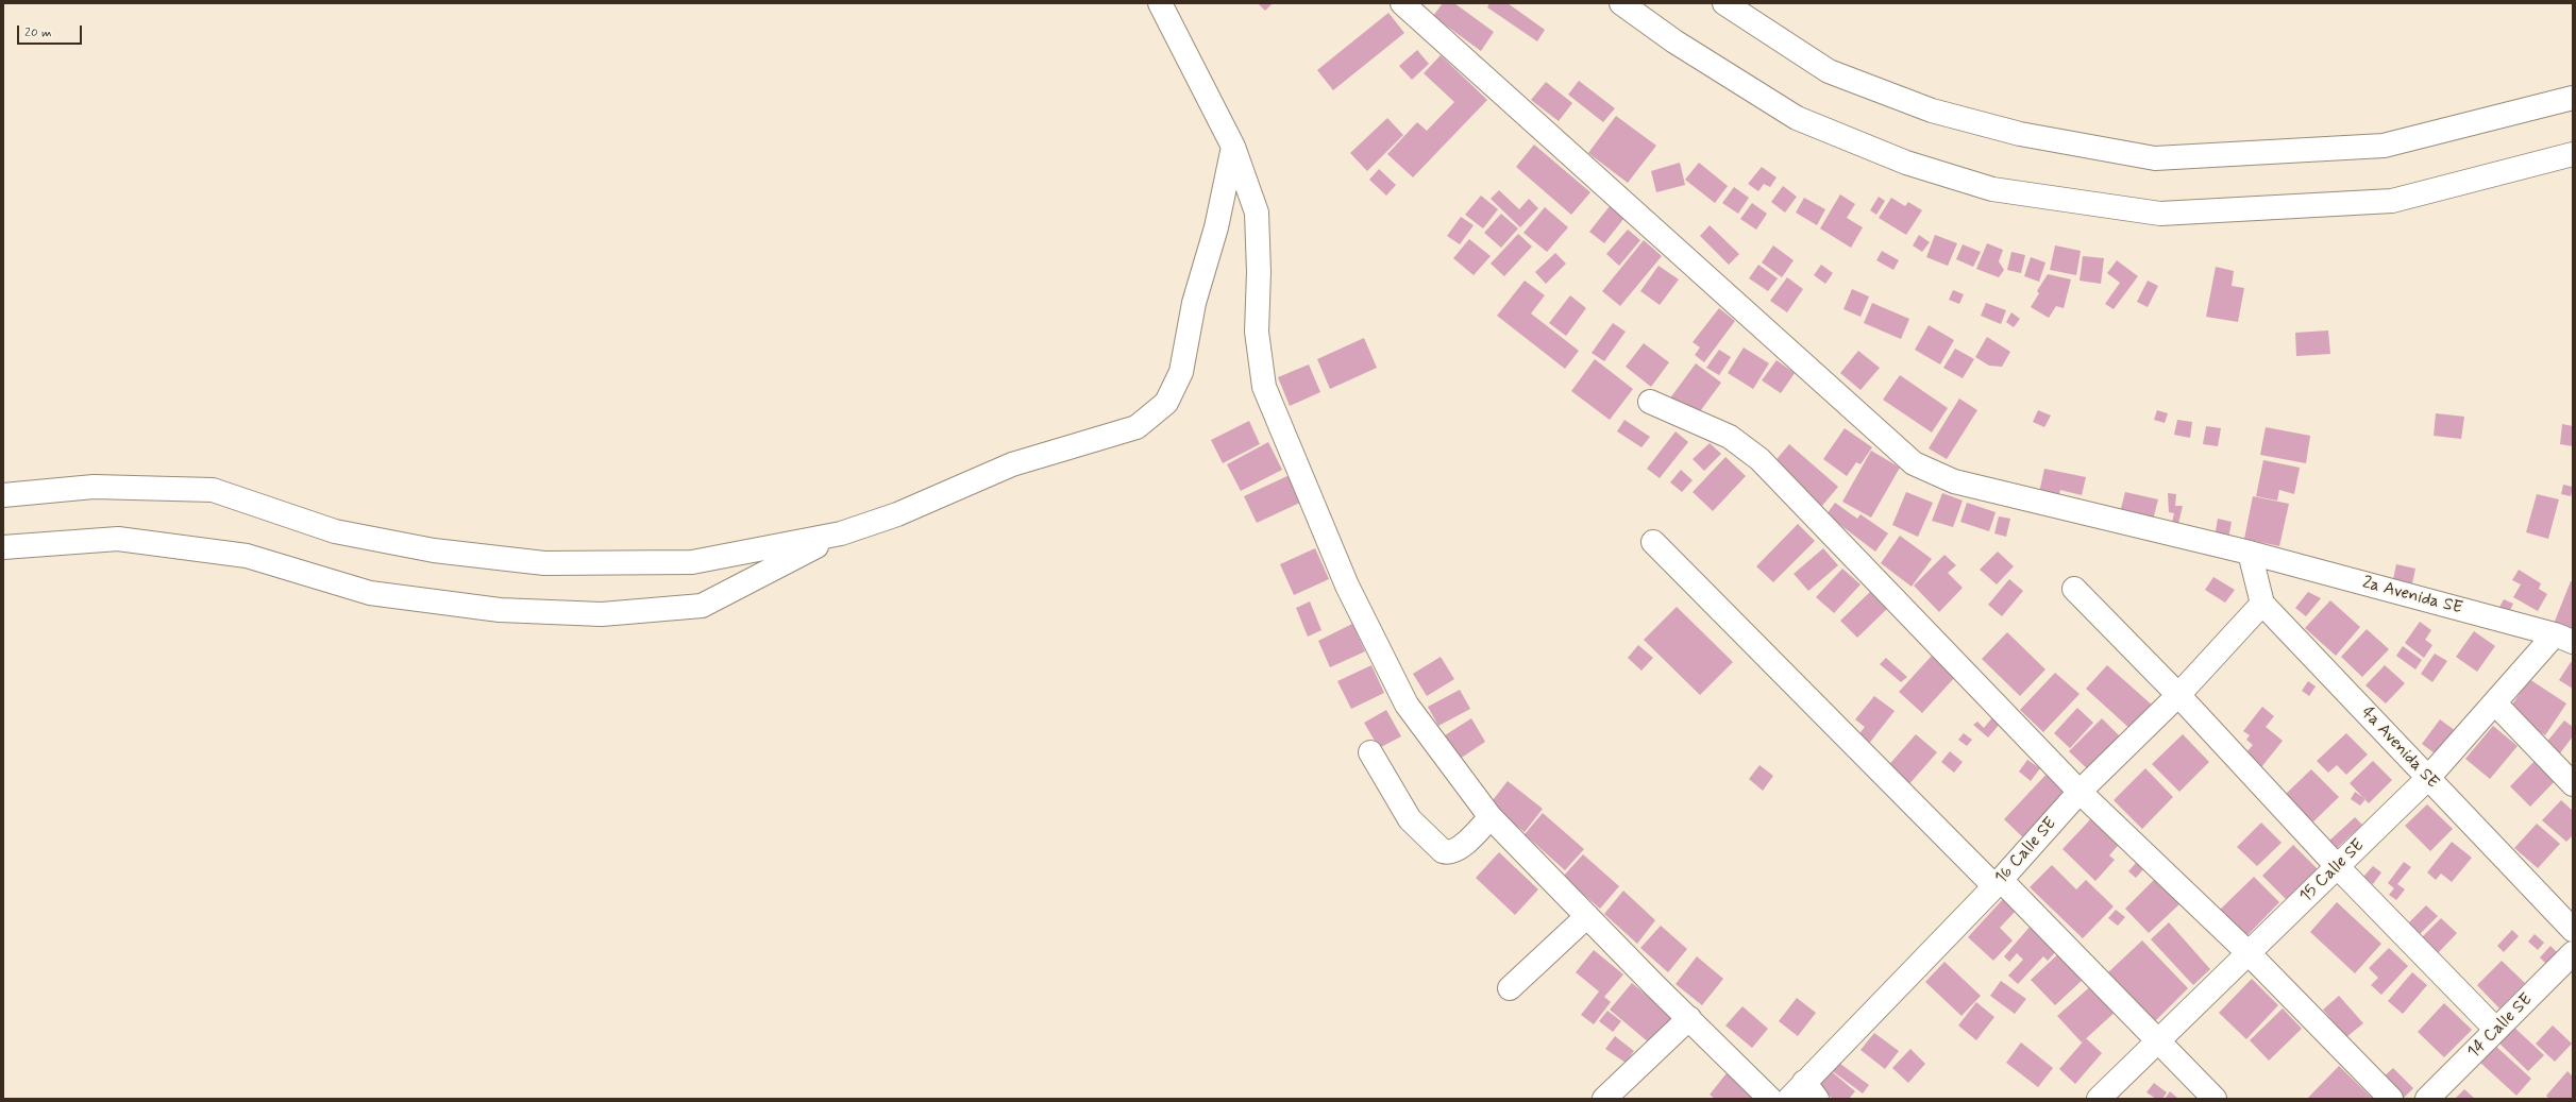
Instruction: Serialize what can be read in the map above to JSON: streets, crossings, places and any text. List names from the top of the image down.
{
  "streets": {
    "main road": [
      "2a Avenida SE",
      "4a Avenida SE",
      "16 Calle SE",
      "15 Calle SE",
      "14 Calle SE"
    ]
  },
  "crossings": [
    ["2a Avenida SE", "4a Avenida SE"],
    ["2a Avenida SE", "15 Calle SE"],
    ["4a Avenida SE", "16 Calle SE"],
    ["4a Avenida SE", "15 Calle SE"]
  ],
  "scale_bar": "20 m"
}
